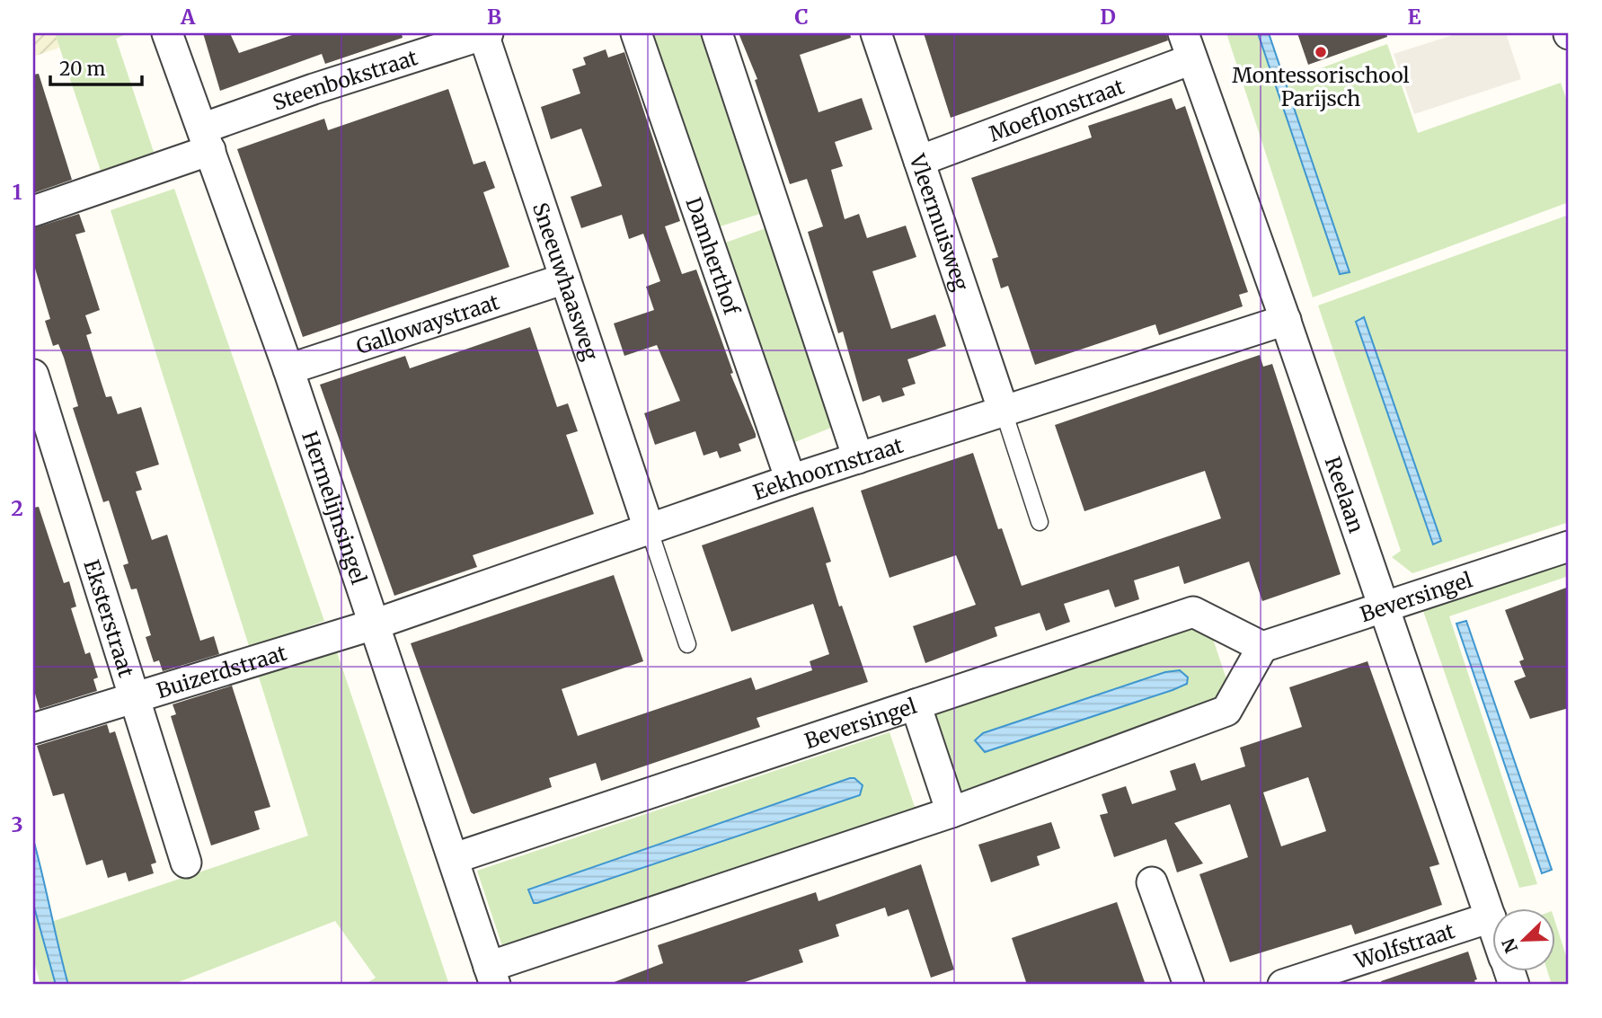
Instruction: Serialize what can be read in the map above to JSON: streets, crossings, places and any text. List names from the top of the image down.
{
  "streets": {
    "street": [
      "Steenbokstraat",
      "Moeflonstraat",
      "Vleermuisweg",
      "Damherthof",
      "Sneeuwhaasweg",
      "Gallowaystraat",
      "Eekhoornstraat",
      "Reelaan",
      "Hermelijnsingel",
      "Beversingel",
      "Eksterstraat",
      "Buizerdstraat",
      "Wolfstraat"
    ]
  },
  "crossings": [
    ["Steenbokstraat", "Sneeuwhaasweg"],
    ["Steenbokstraat", "Hermelijnsingel"],
    ["Moeflonstraat", "Vleermuisweg"],
    ["Moeflonstraat", "Reelaan"],
    ["Vleermuisweg", "Eekhoornstraat"],
    ["Damherthof", "Eekhoornstraat"],
    ["Sneeuwhaasweg", "Gallowaystraat"],
    ["Sneeuwhaasweg", "Eekhoornstraat"],
    ["Gallowaystraat", "Hermelijnsingel"],
    ["Eekhoornstraat", "Reelaan"],
    ["Eekhoornstraat", "Hermelijnsingel"],
    ["Eekhoornstraat", "Buizerdstraat"],
    ["Reelaan", "Beversingel"],
    ["Reelaan", "Wolfstraat"],
    ["Hermelijnsingel", "Beversingel"],
    ["Hermelijnsingel", "Buizerdstraat"],
    ["Eksterstraat", "Buizerdstraat"]
  ],
  "places": ["Montessorischool Parijsch"],
  "scale_bar": "20 m",
  "north": "bottom left",
  "grid": {
    "columns": [
      "A",
      "B",
      "C",
      "D",
      "E"
    ],
    "rows": ["1", "2", "3"]
  }
}
